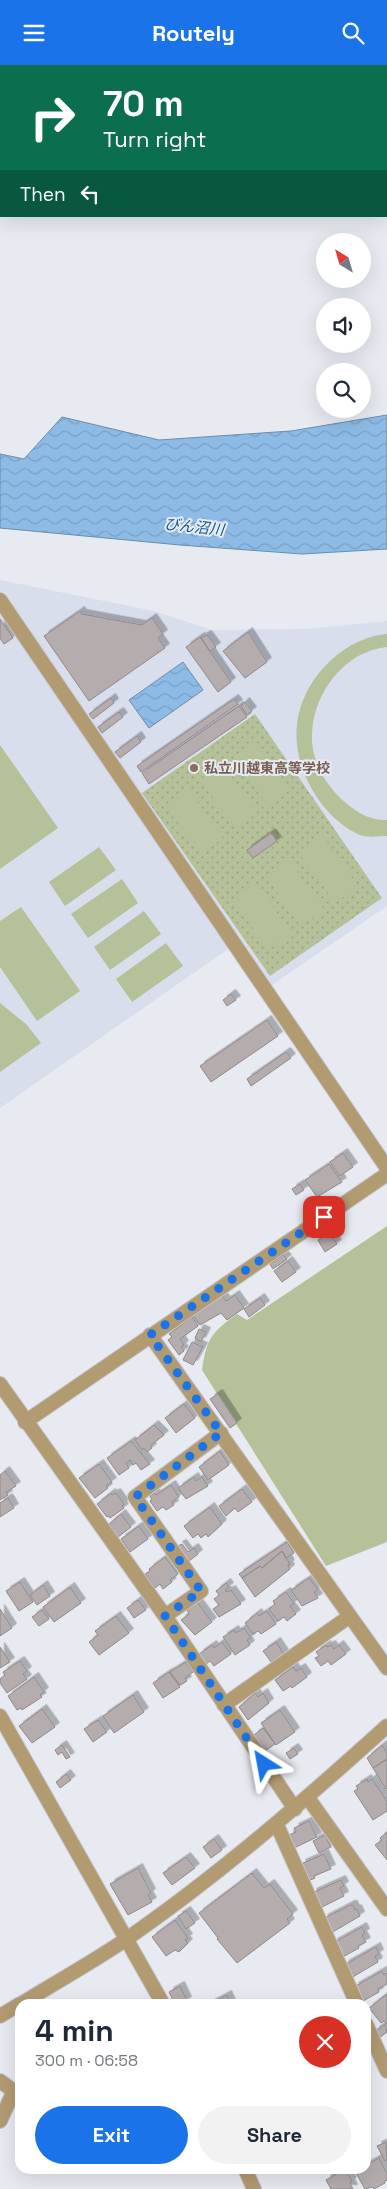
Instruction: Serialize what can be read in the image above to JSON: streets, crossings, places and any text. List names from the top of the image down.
{
  "water": ["びん沼川"],
  "places": ["私立川越東高等学校"],
  "north": "top left",
  "page": {
    "header": "Routely",
    "turn": ["70 m", "Turn right"],
    "then": "Then",
    "heading": ["4 min", "300 m · 06:58"],
    "buttons": ["Exit", "Share"]
  }
}
